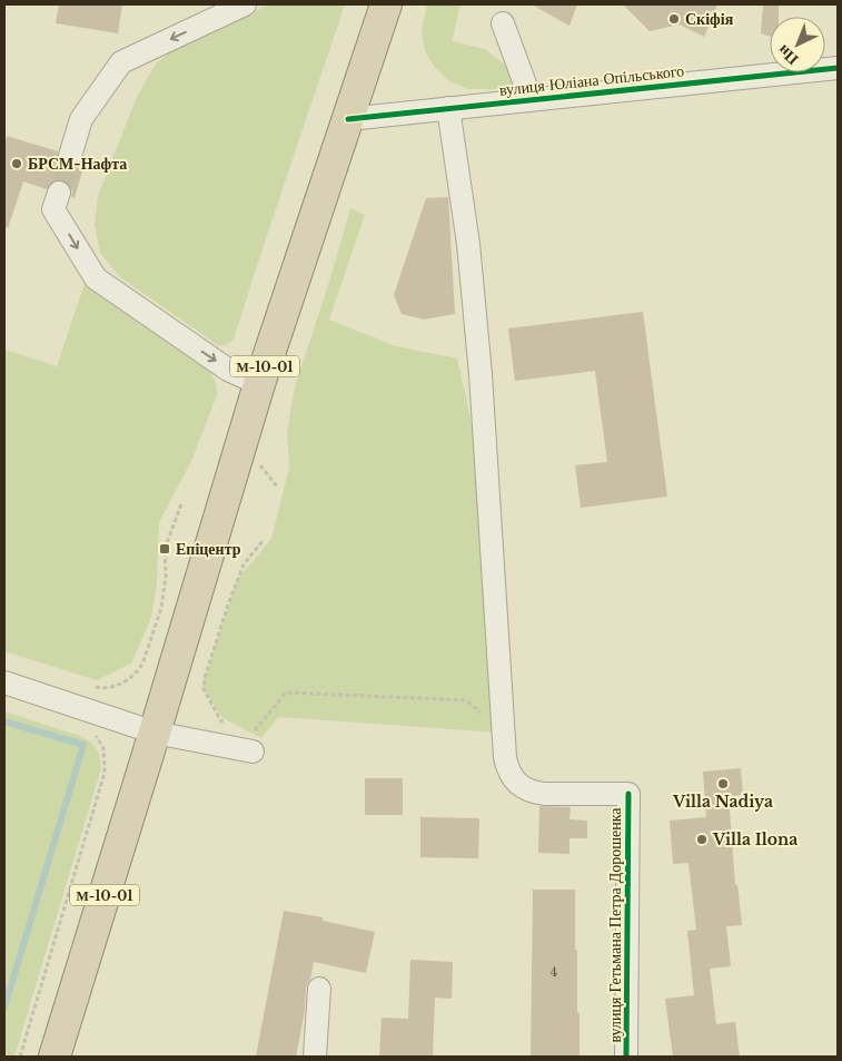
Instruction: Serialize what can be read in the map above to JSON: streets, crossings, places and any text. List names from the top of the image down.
{
  "streets": {
    "highway": ["М-10-01"],
    "street": ["вулиця Юліана Опільського", "вулиця Гетьмана Петра Дорошенка"]
  },
  "crossings": [
    ["вулиця Юліана Опільського", "М-10-01"]
  ],
  "places": {
    "other": [
      "Скіфія",
      "БРСМ-Нафта",
      "Villa Nadiya",
      "Villa Ilona"
    ],
    "transit": ["Епіцентр"]
  },
  "house_numbers": ["4"],
  "north": "bottom left"
}
